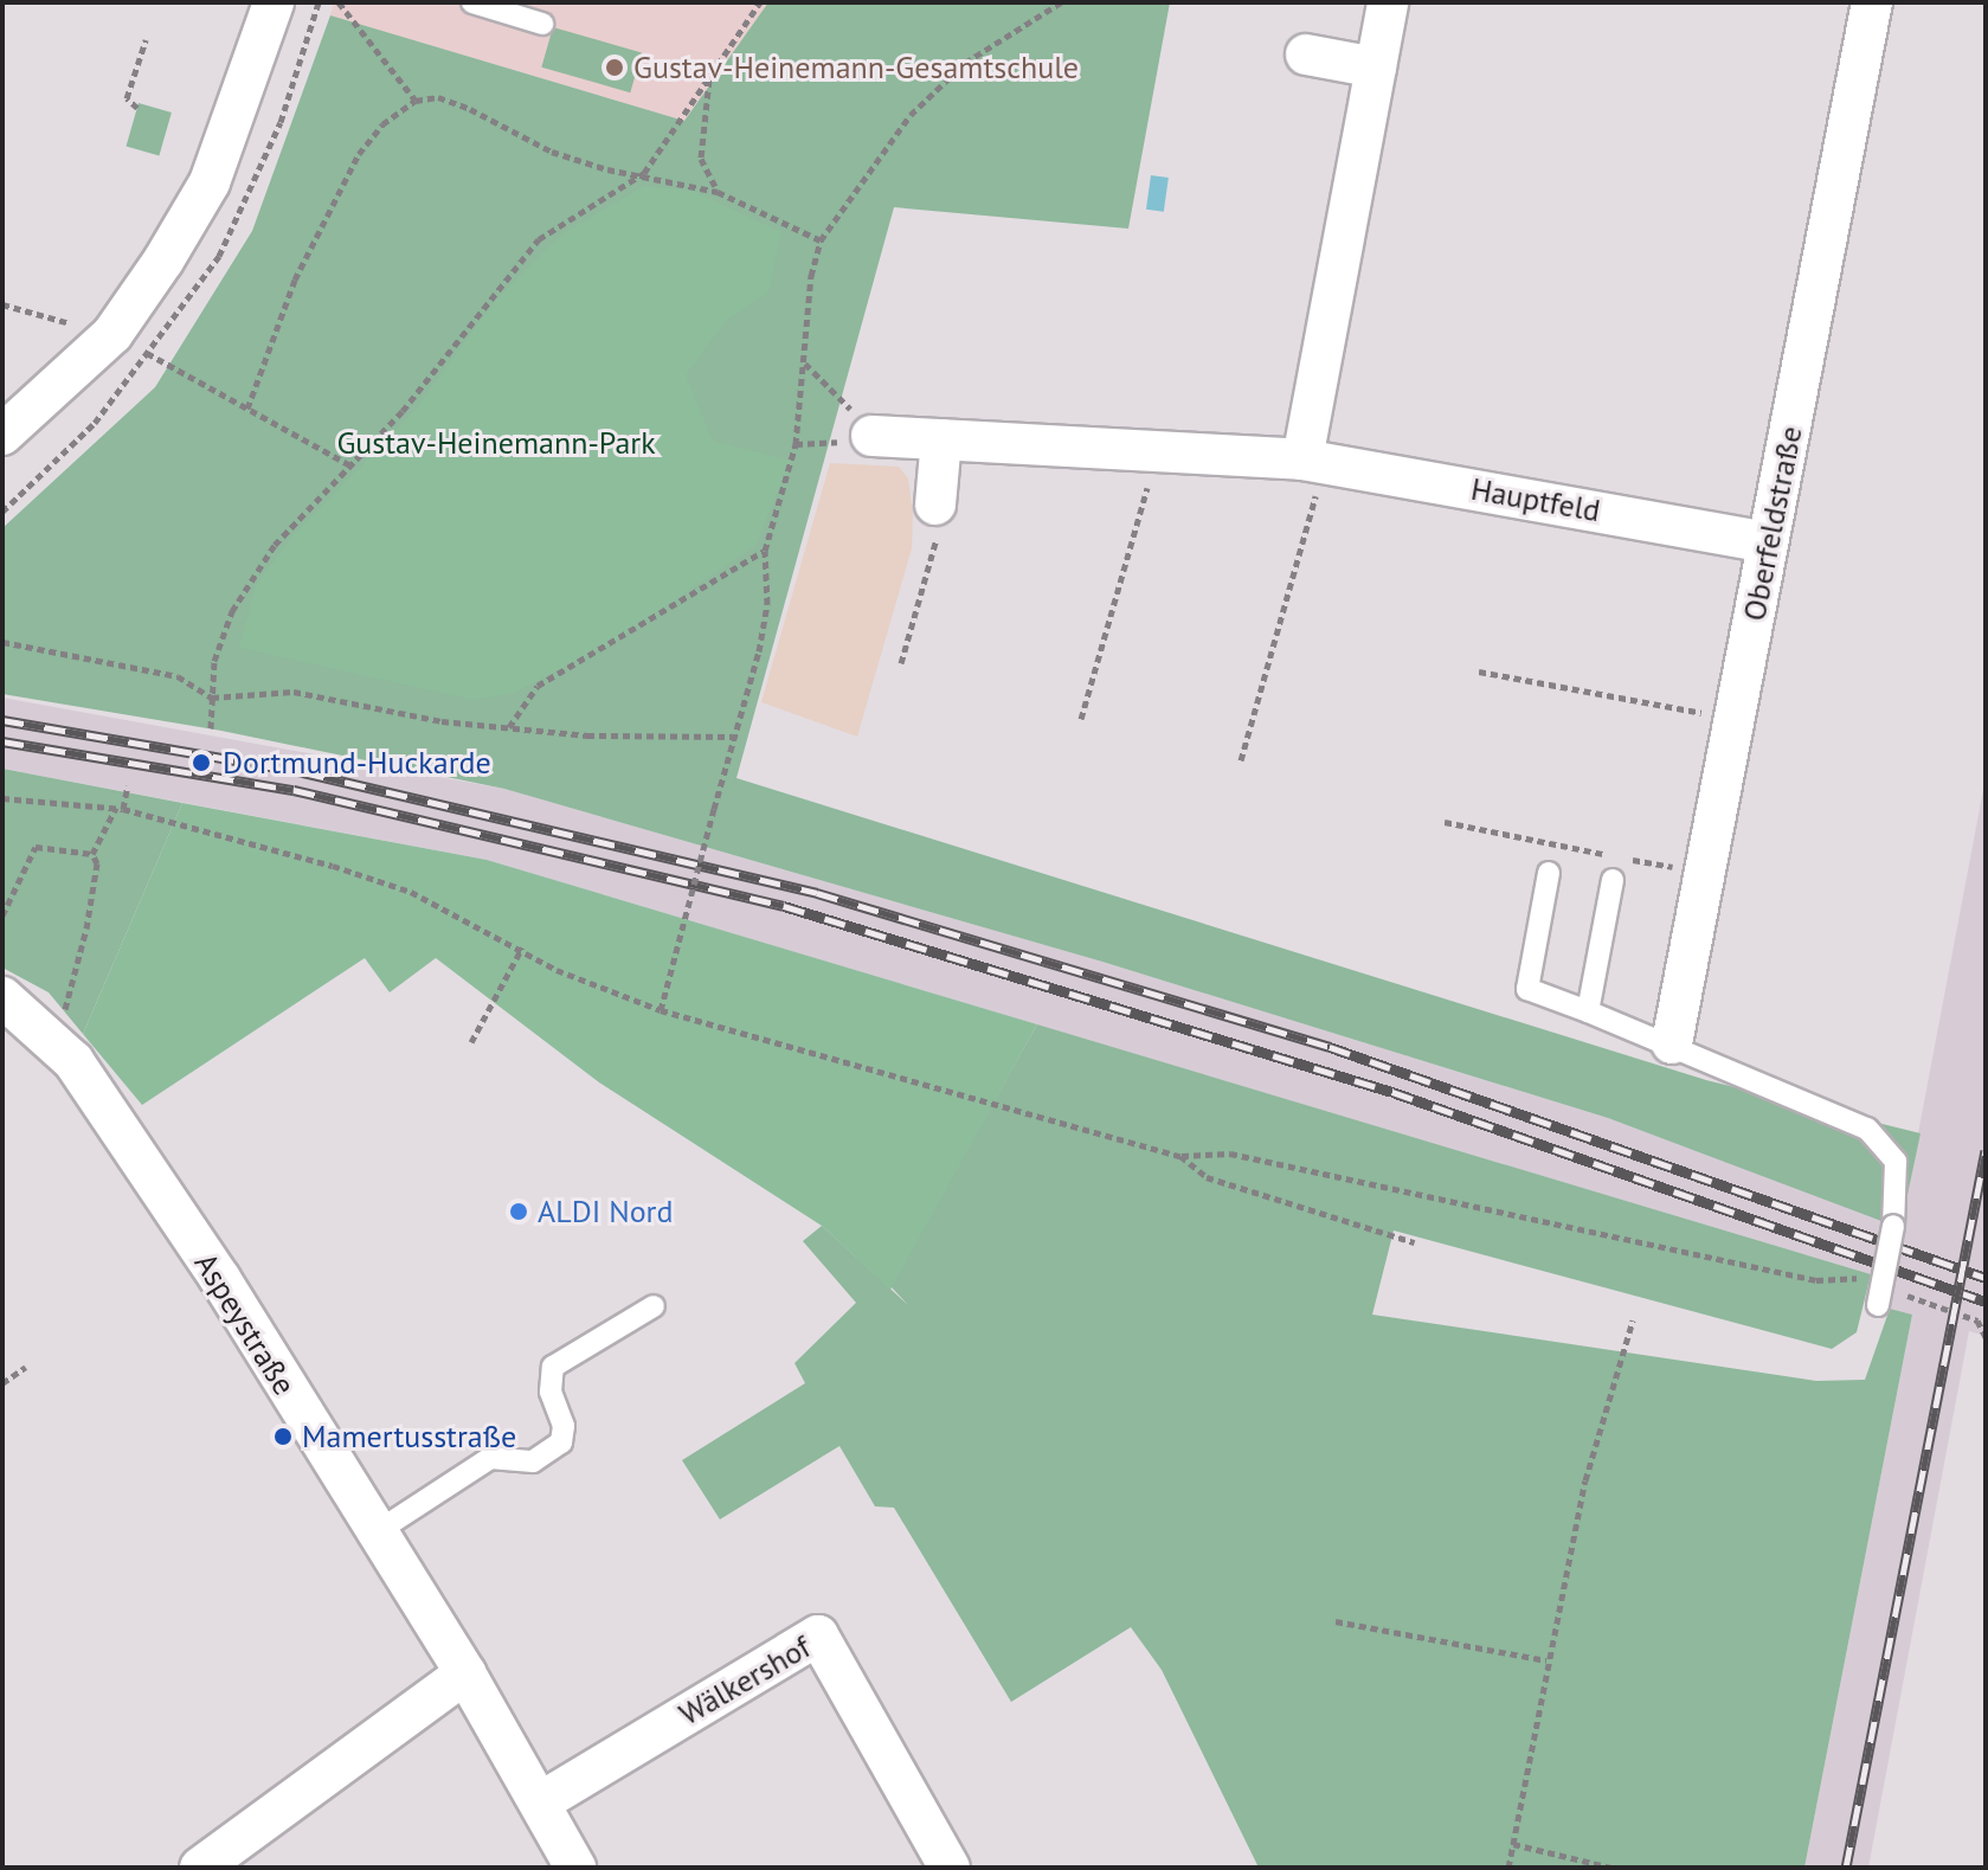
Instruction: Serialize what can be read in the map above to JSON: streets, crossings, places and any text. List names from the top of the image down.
{
  "streets": {
    "street": [
      "Hauptfeld",
      "Oberfeldstraße",
      "Aspeystraße",
      "Wälkershof"
    ]
  },
  "crossings": [
    ["Hauptfeld", "Oberfeldstraße"],
    ["Aspeystraße", "Wälkershof"]
  ],
  "parks": ["Gustav-Heinemann-Park"],
  "places": [
    "Gustav-Heinemann-Gesamtschule",
    "Dortmund-Huckarde",
    "ALDI Nord",
    "Mamertusstraße"
  ]
}
